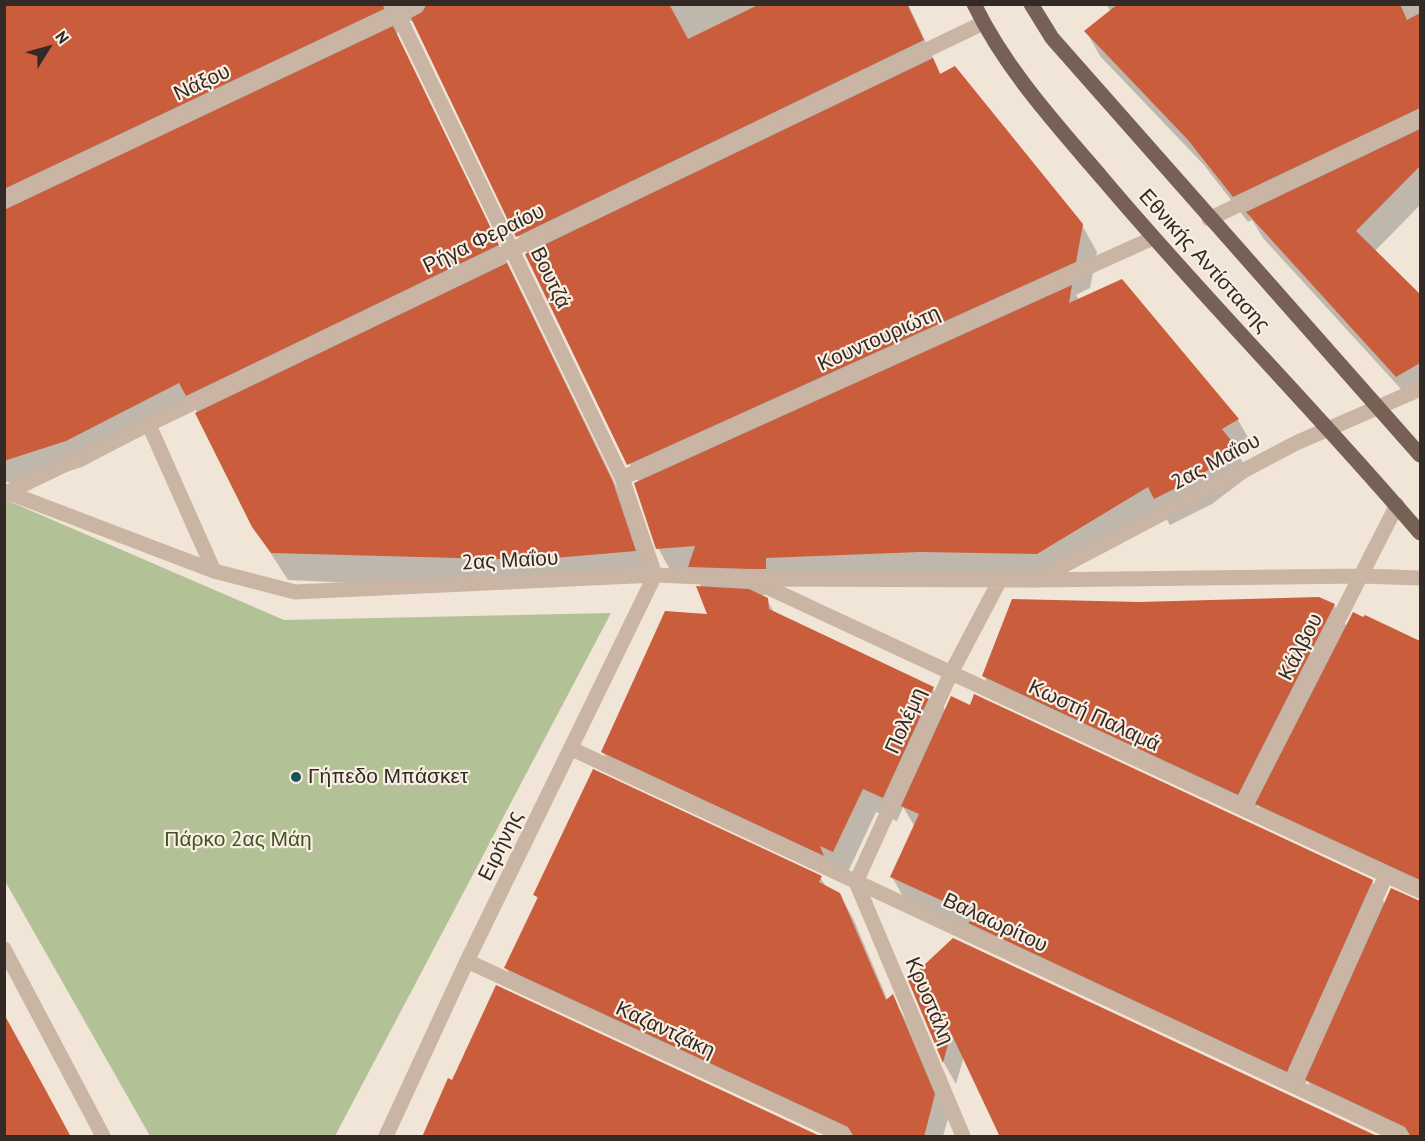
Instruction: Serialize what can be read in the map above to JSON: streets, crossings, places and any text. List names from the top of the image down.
{
  "streets": {
    "main road": ["Εθνικής Αντίστασης"],
    "street": [
      "Νάξου",
      "Ρήγα Φεραίου",
      "Βουτζά",
      "Κουντουριώτη",
      "2ας Μαΐου",
      "Κάλβου",
      "Κωστή Παλαμά",
      "Πολέμη",
      "Ειρήνης",
      "Βαλαωρίτου",
      "Κρυστάλη",
      "Καζαντζάκη"
    ]
  },
  "crossings": [
    ["Νάξου", "Βουτζά"],
    ["Ρήγα Φεραίου", "Εθνικής Αντίστασης"],
    ["Ρήγα Φεραίου", "Βουτζά"],
    ["Ρήγα Φεραίου", "2ας Μαΐου"],
    ["Εθνικής Αντίστασης", "Κουντουριώτη"],
    ["Εθνικής Αντίστασης", "2ας Μαΐου"],
    ["Εθνικής Αντίστασης", "Κάλβου"],
    ["Βουτζά", "Κουντουριώτη"],
    ["Βουτζά", "2ας Μαΐου"],
    ["Βουτζά", "Ειρήνης"],
    ["2ας Μαΐου", "Κάλβου"],
    ["2ας Μαΐου", "Κωστή Παλαμά"],
    ["2ας Μαΐου", "Πολέμη"],
    ["2ας Μαΐου", "Ειρήνης"],
    ["Κάλβου", "Κωστή Παλαμά"],
    ["Κωστή Παλαμά", "Πολέμη"],
    ["Πολέμη", "Βαλαωρίτου"],
    ["Πολέμη", "Κρυστάλη"],
    ["Ειρήνης", "Βαλαωρίτου"],
    ["Ειρήνης", "Καζαντζάκη"],
    ["Βαλαωρίτου", "Κρυστάλη"]
  ],
  "parks": ["Πάρκο 2ας Μάη"],
  "places": ["Γήπεδο Μπάσκετ"],
  "north": "top right"
}
